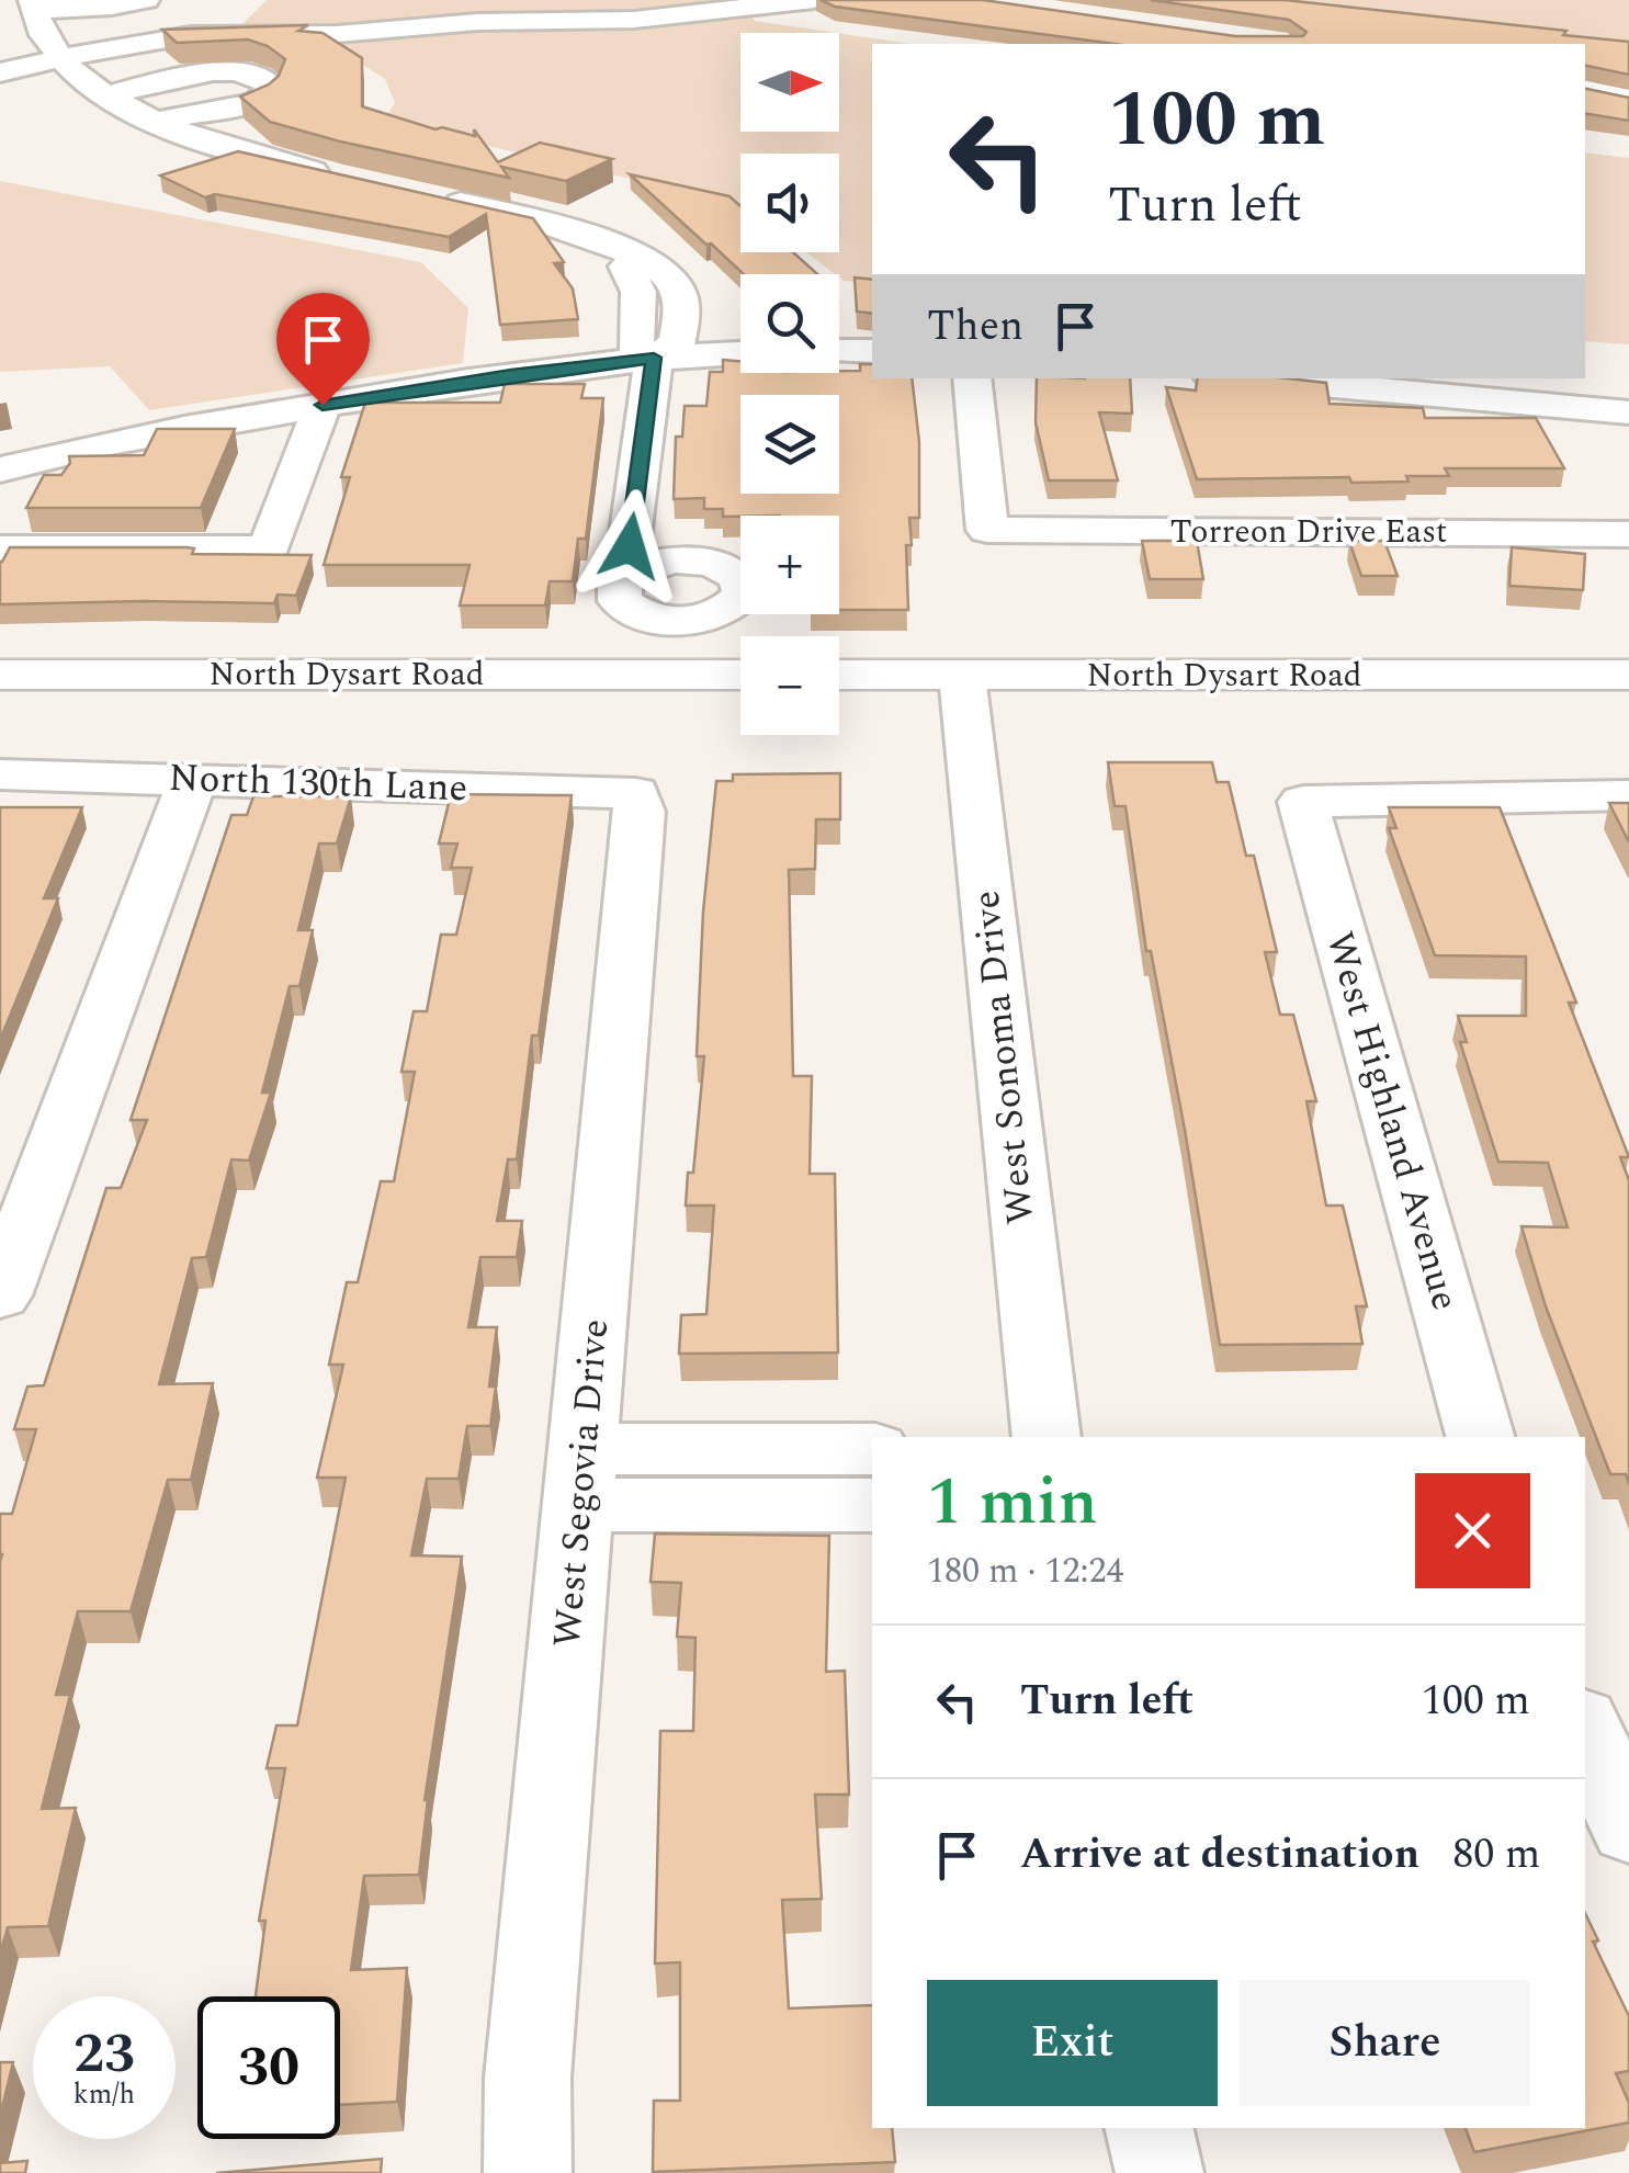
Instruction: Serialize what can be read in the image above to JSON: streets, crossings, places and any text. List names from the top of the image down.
{
  "streets": {
    "main road": ["North Dysart Road"],
    "street": [
      "Torreon Drive East",
      "North 130th Lane",
      "West Sonoma Drive",
      "West Highland Avenue",
      "West Segovia Drive"
    ]
  },
  "crossings": [
    ["North Dysart Road", "West Sonoma Drive"],
    ["North 130th Lane", "West Segovia Drive"]
  ],
  "north": "right",
  "page": {
    "map_buttons": ["+", "−"],
    "turn": ["100 m", "Turn left"],
    "then": "Then",
    "heading": ["1 min", "180 m · 12:24"],
    "list": [
      {
        "name": "Turn left",
        "value": "100 m"
      },
      {
        "name": "Arrive at destination",
        "value": "80 m"
      }
    ],
    "buttons": ["Exit", "Share"],
    "speed": "23 km/h",
    "limit": "30"
  }
}
